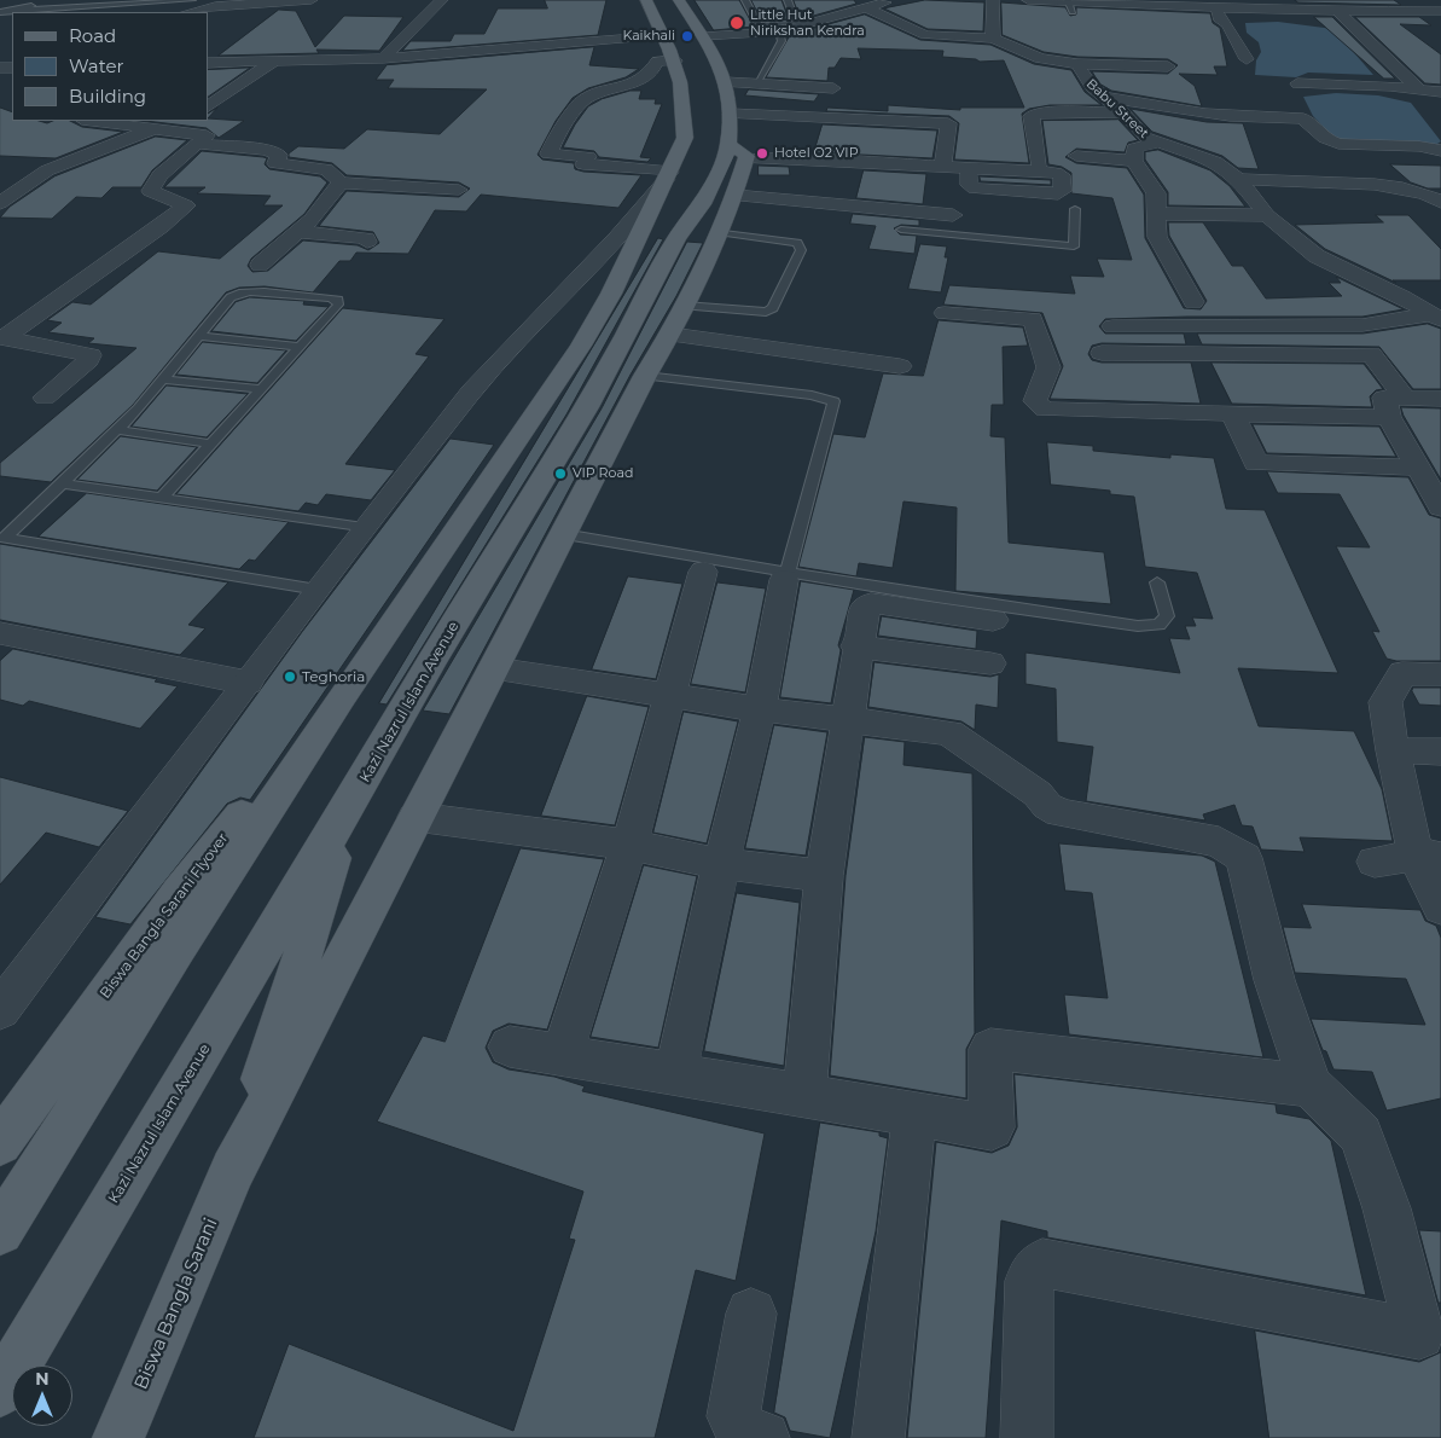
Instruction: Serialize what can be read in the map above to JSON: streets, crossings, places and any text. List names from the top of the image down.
{
  "streets": {
    "main road": ["Kazi Nazrul Islam Avenue", "Biswa Bangla Sarani Flyover", "Biswa Bangla Sarani"],
    "street": ["Babu Street"]
  },
  "places": [
    "Little Hut Nirikshan Kendra",
    "Kaikhali",
    "Hotel O2 VIP",
    "VIP Road",
    "Teghoria"
  ],
  "legend": ["Road", "Water", "Building"],
  "north": "top"
}
